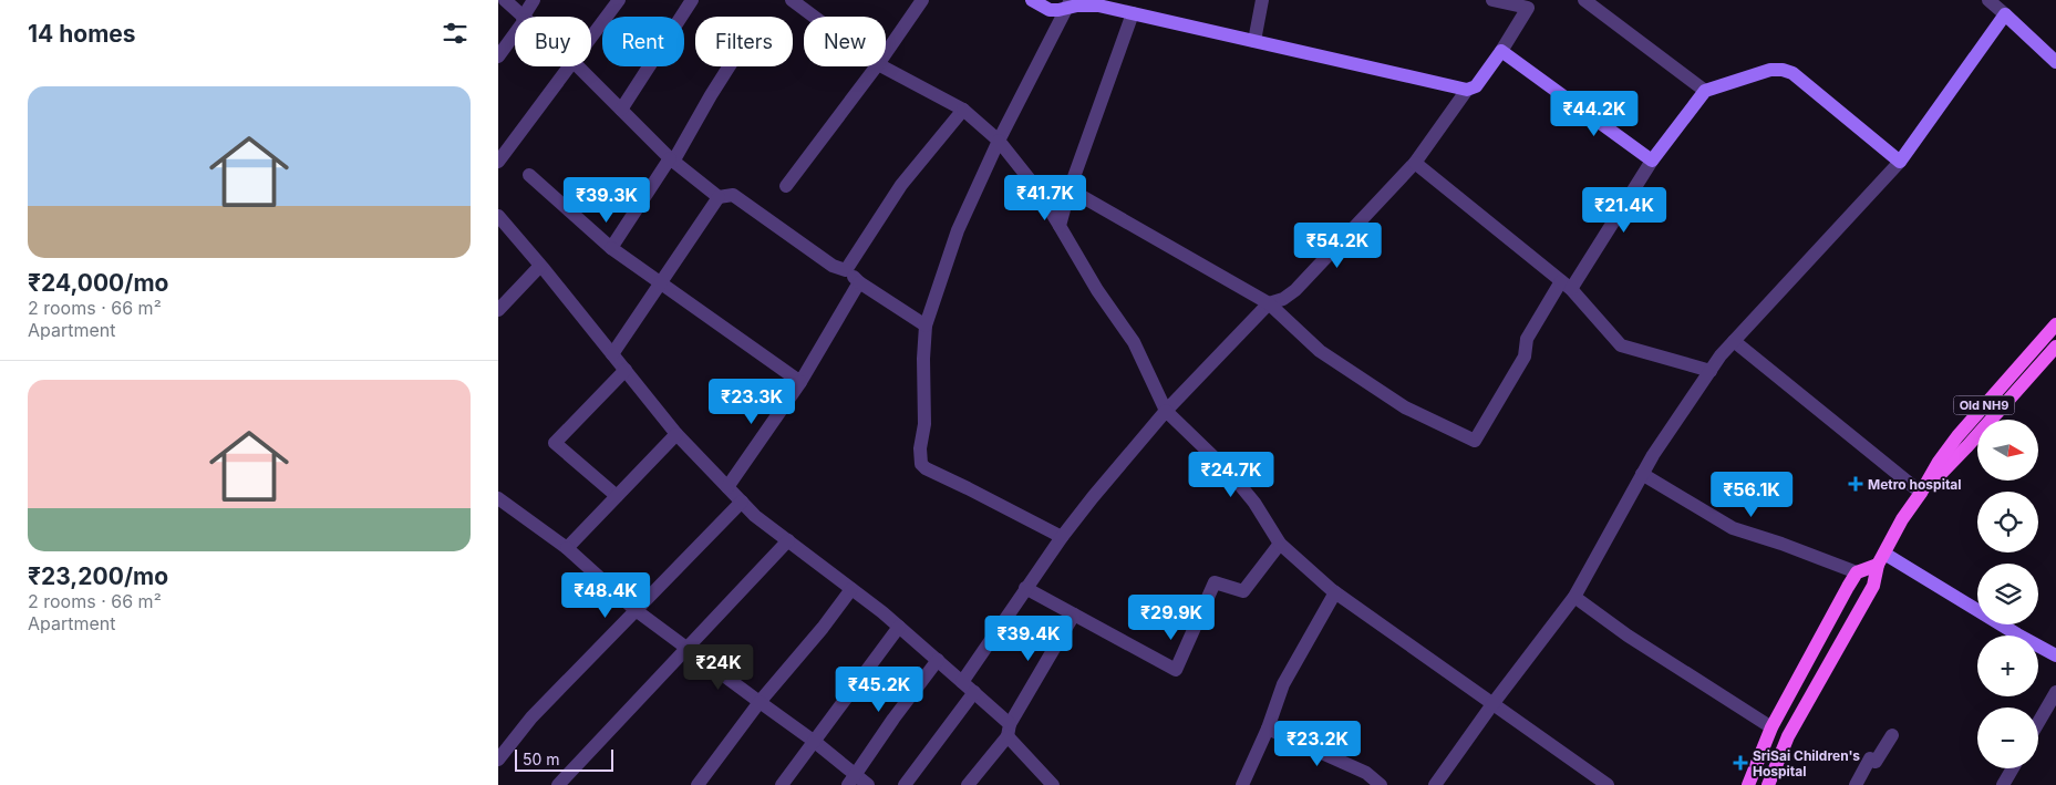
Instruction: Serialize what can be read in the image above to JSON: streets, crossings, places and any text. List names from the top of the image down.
{
  "streets": {
    "main road": ["Old NH9"]
  },
  "places": {
    "health": ["Metro hospital", "SriSai Children's Hospital"]
  },
  "scale_bar": "50 m",
  "north": "right",
  "page": {
    "heading": "14 homes",
    "chip": [
      "Buy",
      "Rent",
      "Filters",
      "New"
    ],
    "list": [
      {
        "name": "₹24,000/mo",
        "note": "2 rooms · 66 m² · Apartment"
      },
      {
        "name": "₹23,200/mo",
        "note": "2 rooms · 66 m² · Apartment"
      }
    ],
    "price": [
      "₹44.2K",
      "₹41.7K",
      "₹39.3K",
      "₹21.4K",
      "₹54.2K",
      "₹23.3K",
      "₹24.7K",
      "₹56.1K",
      "₹48.4K",
      "₹29.9K",
      "₹39.4K",
      "₹24K",
      "₹45.2K",
      "₹23.2K"
    ],
    "map_buttons": ["+", "−"],
    "scale": "50 m"
  }
}
